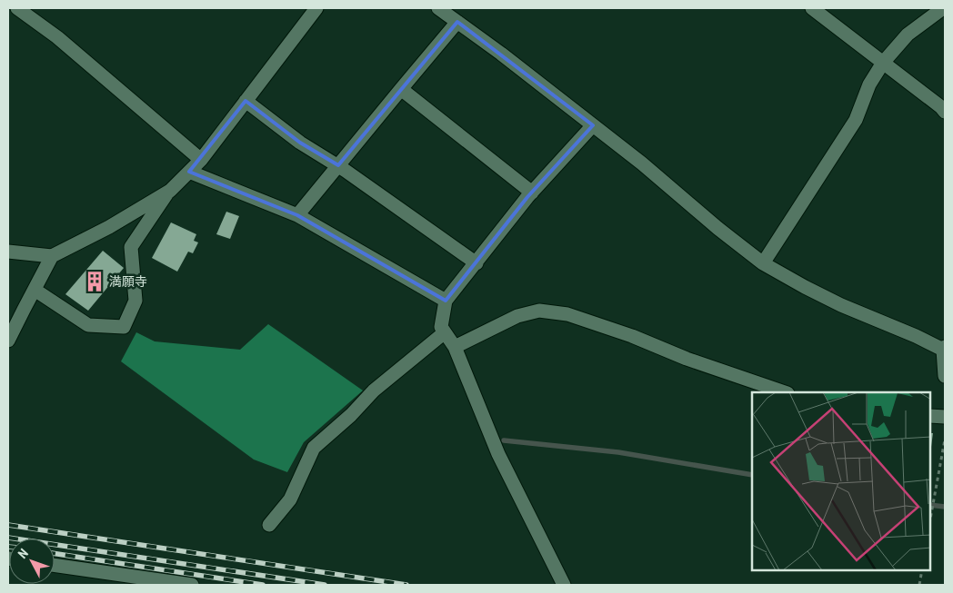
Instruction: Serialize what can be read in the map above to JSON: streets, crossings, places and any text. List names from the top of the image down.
{
  "places": {
    "building": ["満願寺"]
  },
  "north": "top left"
}
